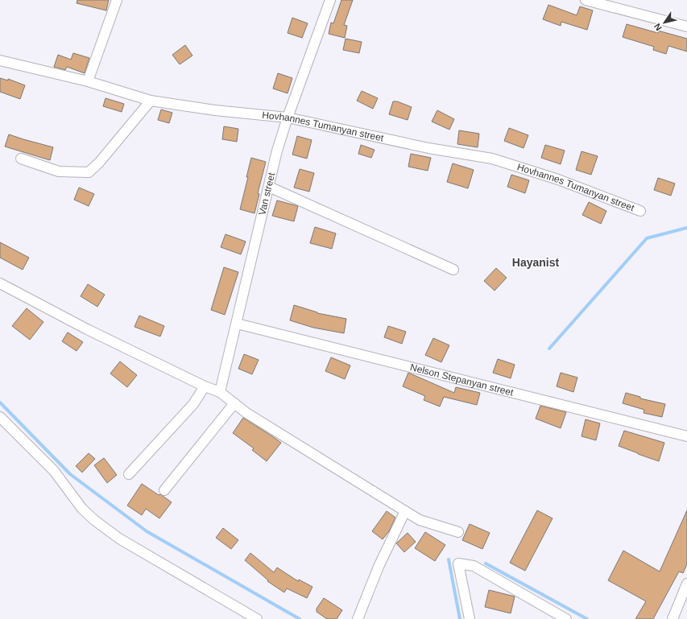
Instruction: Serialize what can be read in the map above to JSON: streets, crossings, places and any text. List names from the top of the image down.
{
  "streets": {
    "street": ["Hovhannes Tumanyan street", "Van street", "Nelson Stepanyan street"]
  },
  "crossings": [
    ["Hovhannes Tumanyan street", "Van street"],
    ["Van street", "Nelson Stepanyan street"]
  ],
  "districts": ["Hayanist"],
  "north": "bottom left"
}
